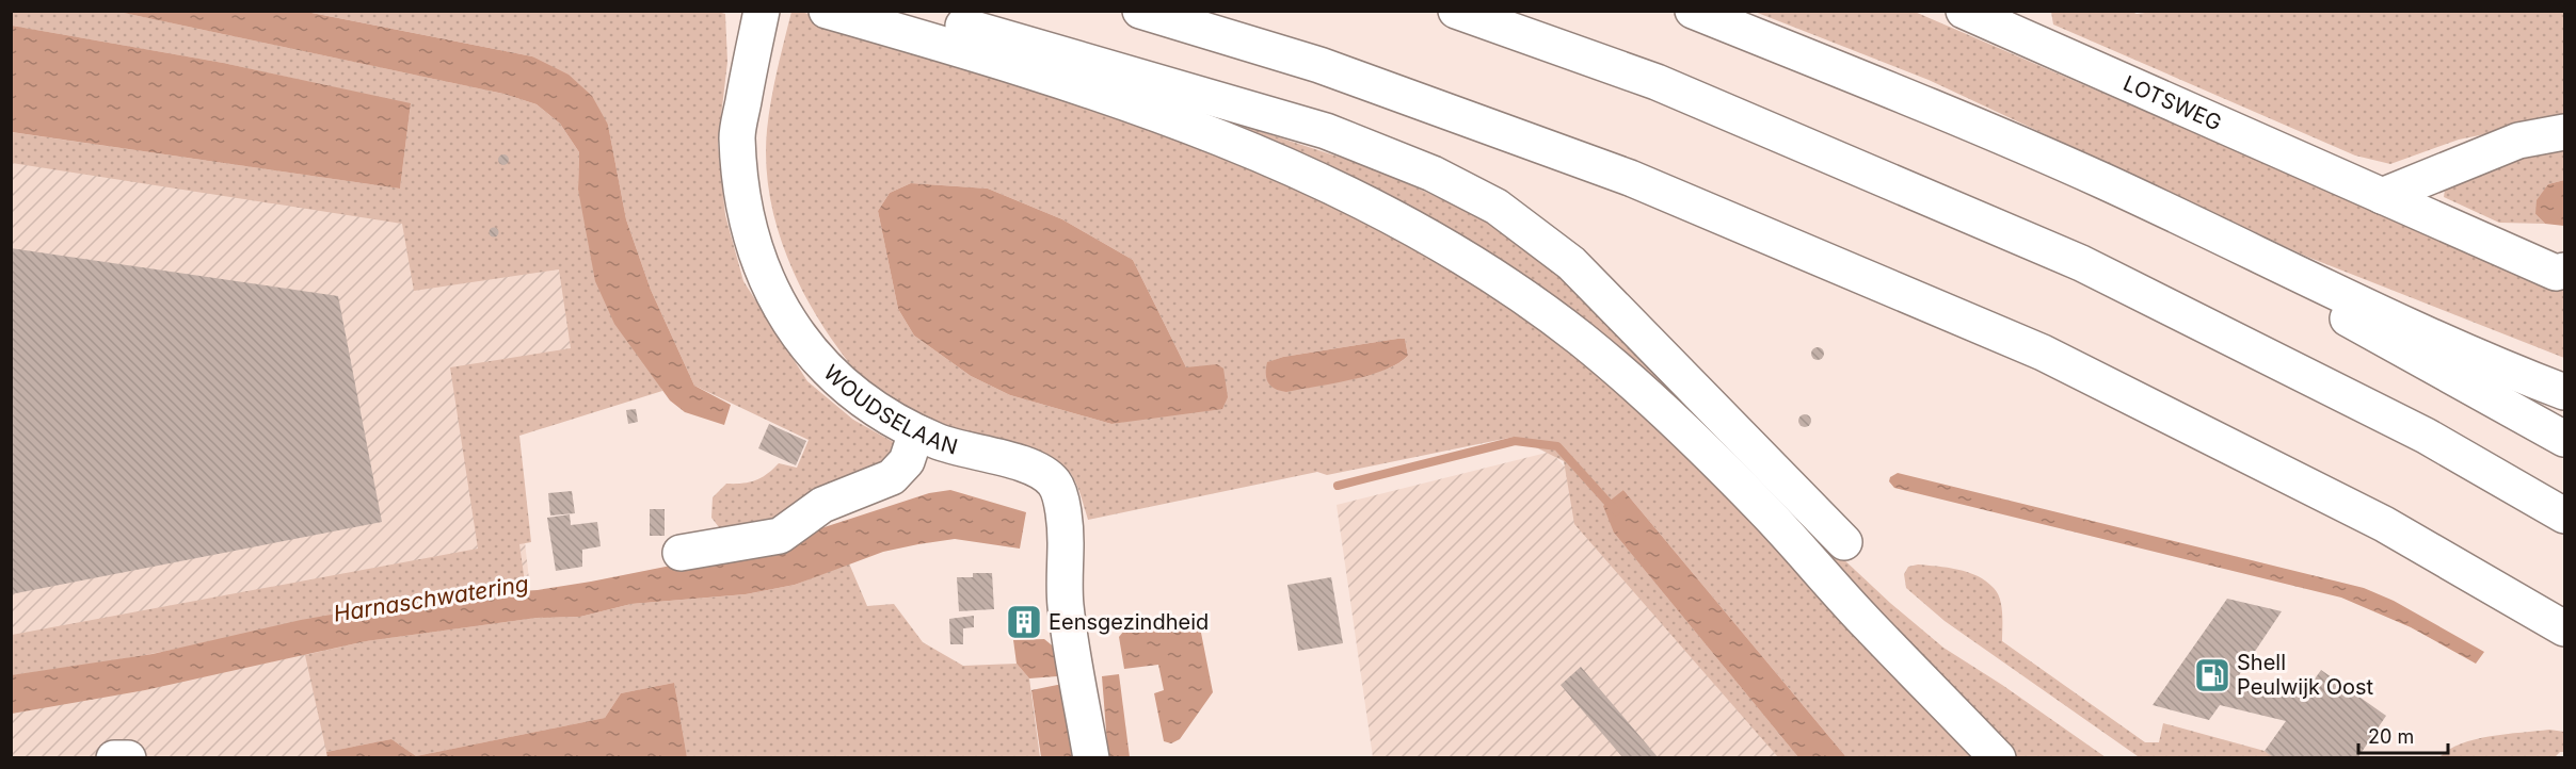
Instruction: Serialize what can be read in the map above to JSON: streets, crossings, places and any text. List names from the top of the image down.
{
  "streets": {
    "main road": ["LOTSWEG", "WOUDSELAAN"]
  },
  "water": ["Harnaschwatering"],
  "places": {
    "building": ["Eensgezindheid"],
    "fuel station": ["Shell Peulwijk Oost"]
  },
  "scale_bar": "20 m"
}
